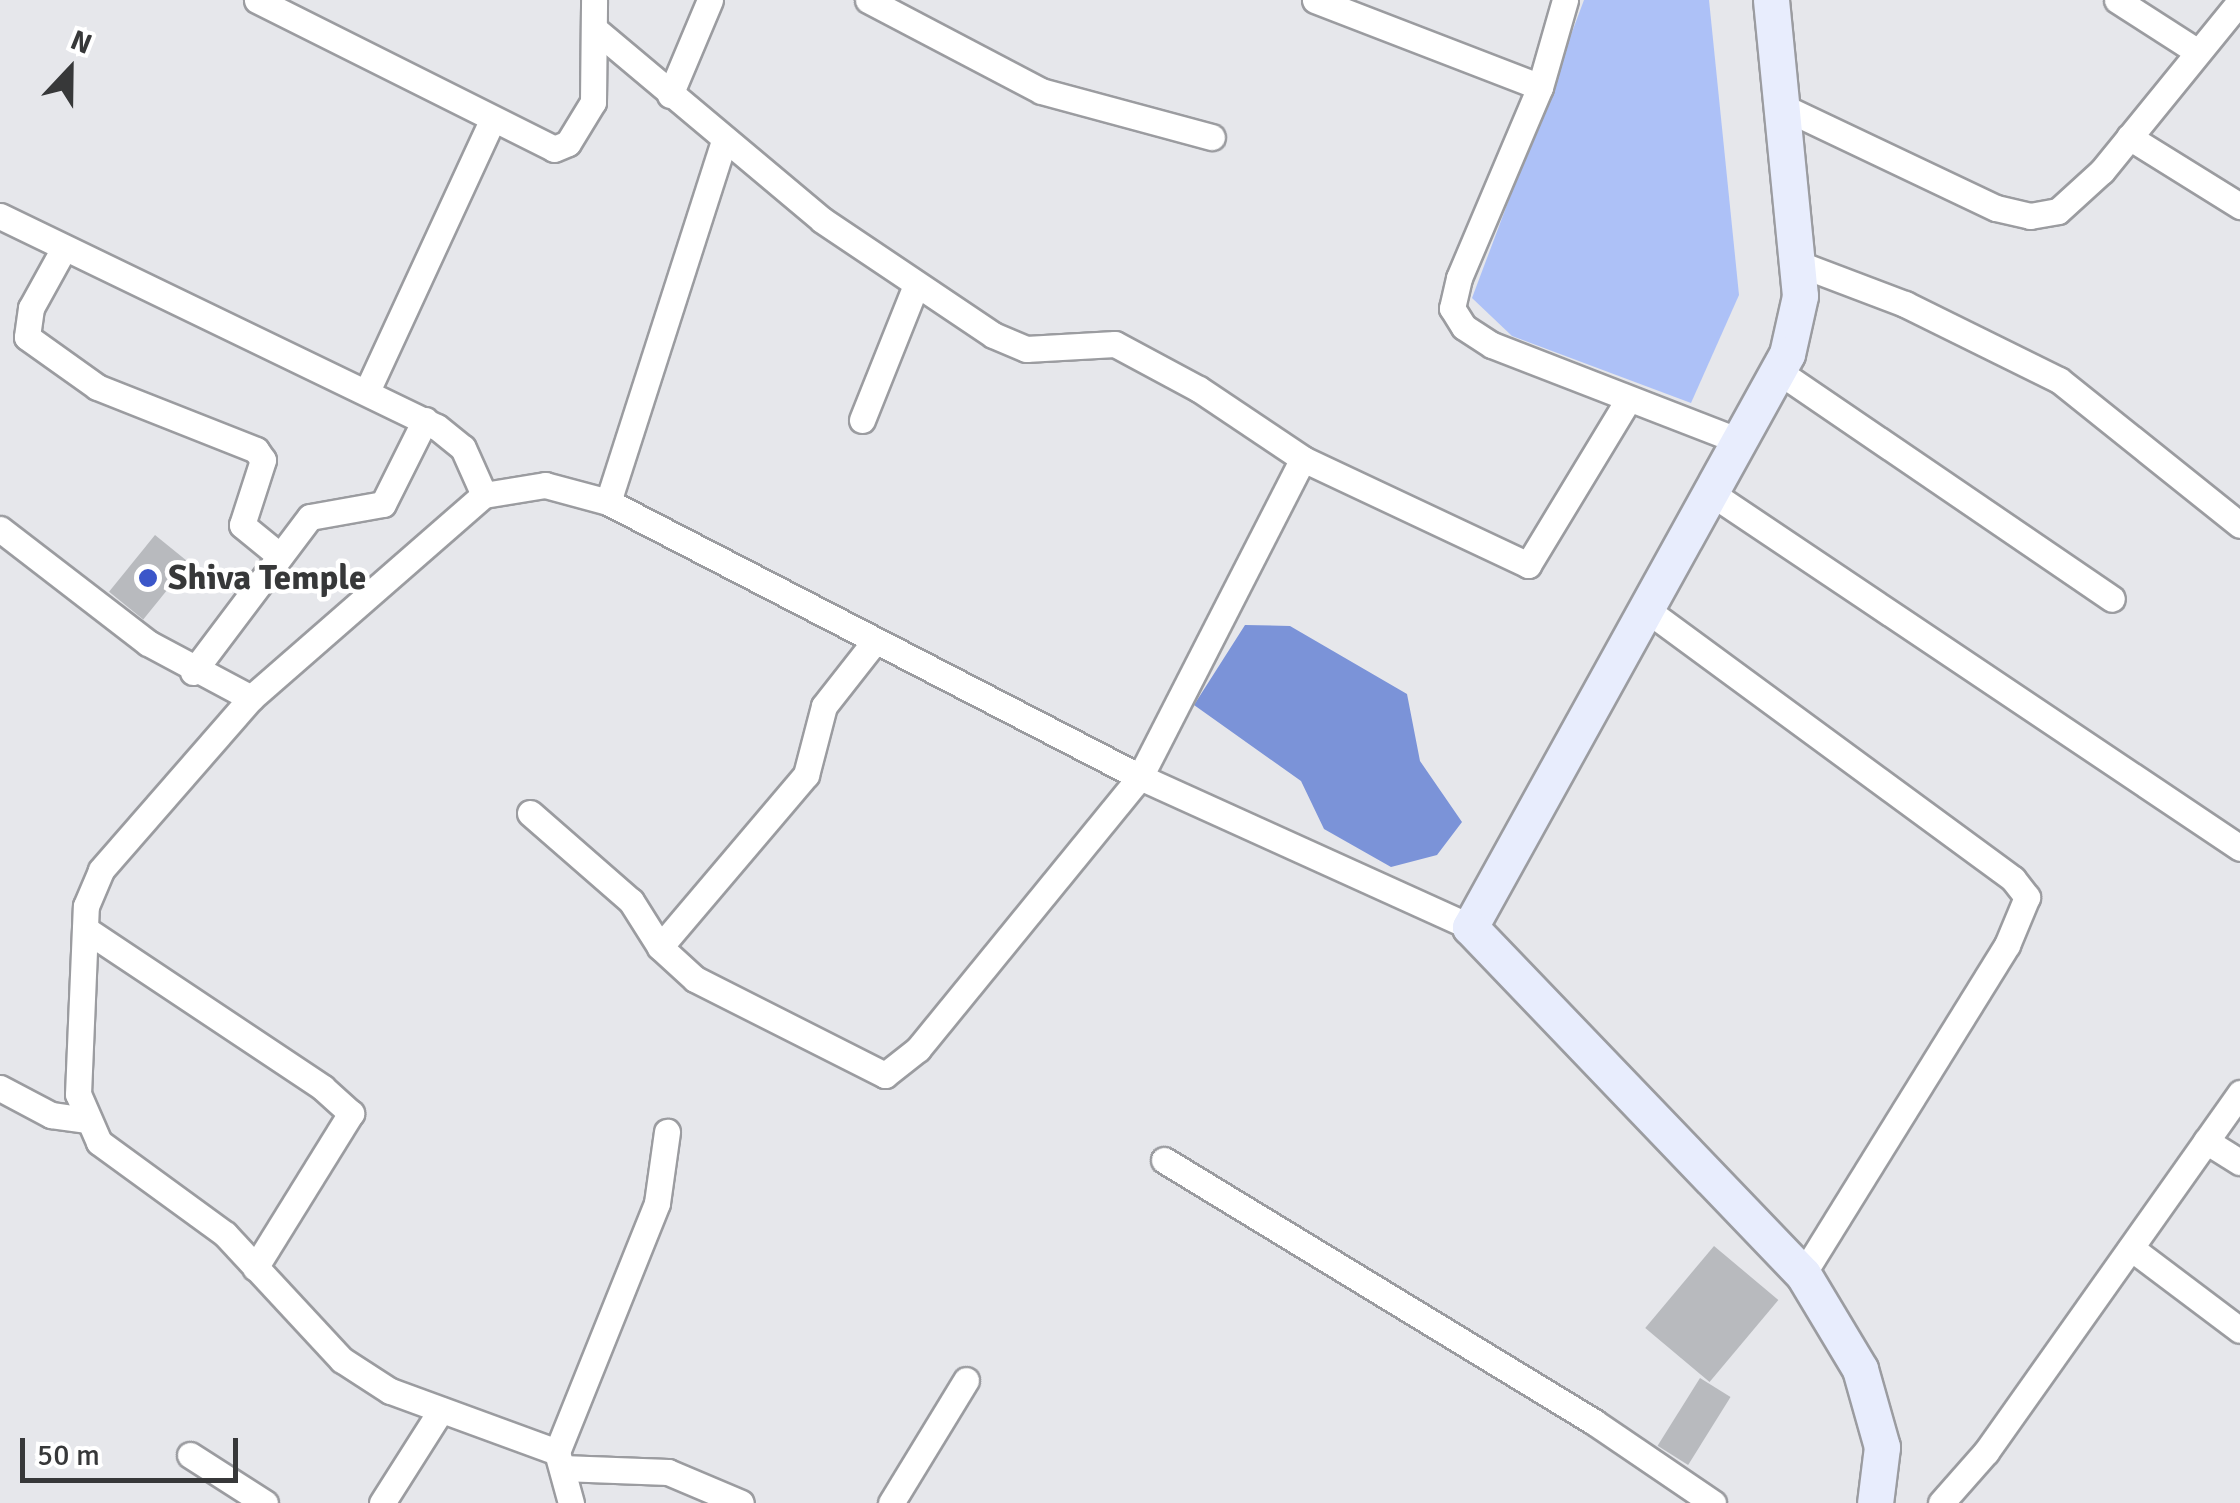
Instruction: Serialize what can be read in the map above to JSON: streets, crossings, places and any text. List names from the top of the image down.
{
  "places": ["Shiva Temple"],
  "scale_bar": "50 m",
  "north": "top"
}
